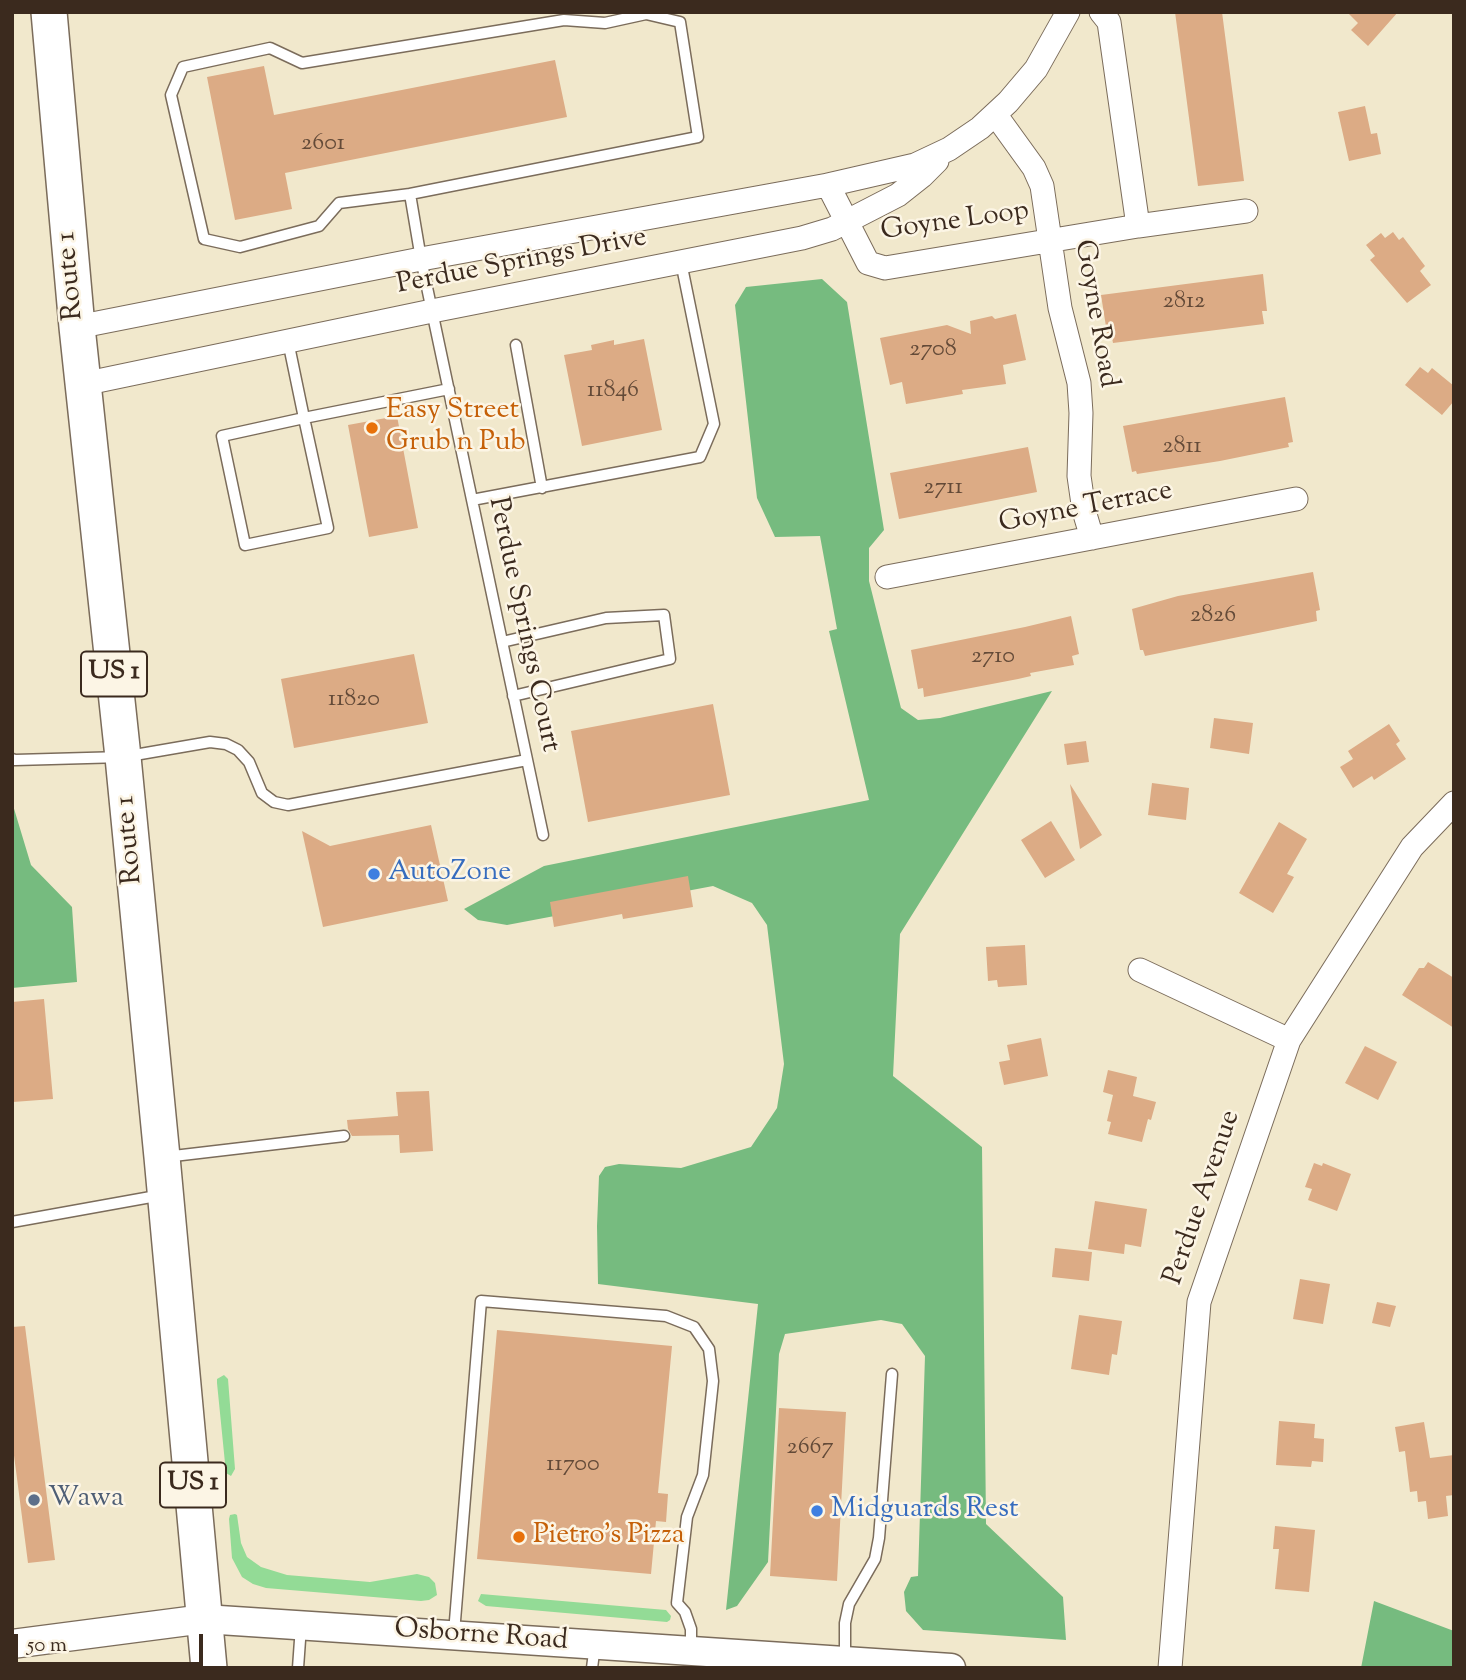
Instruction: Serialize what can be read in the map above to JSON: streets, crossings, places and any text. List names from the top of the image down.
{
  "streets": {
    "main road": ["Route 1", "US 1"],
    "street": [
      "Goyne Loop",
      "Perdue Springs Drive",
      "Goyne Road",
      "Goyne Terrace",
      "Perdue Avenue",
      "Osborne Road"
    ],
    "lane": ["Perdue Springs Court"]
  },
  "crossings": [
    ["Goyne Loop", "Perdue Springs Drive"],
    ["Goyne Loop", "Goyne Road"],
    ["Perdue Springs Drive", "Route 1"],
    ["Perdue Springs Drive", "Goyne Road"],
    ["Perdue Springs Drive", "Perdue Springs Court"],
    ["Route 1", "Osborne Road"],
    ["Goyne Road", "Goyne Terrace"]
  ],
  "places": [
    "Easy Street Grub n Pub",
    "AutoZone",
    "Wawa",
    "Midguards Rest",
    "Pietro's Pizza"
  ],
  "house_numbers": [
    "2601",
    "2812",
    "2708",
    "11846",
    "2811",
    "2711",
    "2826",
    "2710",
    "11820",
    "2667",
    "11700"
  ],
  "scale_bar": "50 m"
}
